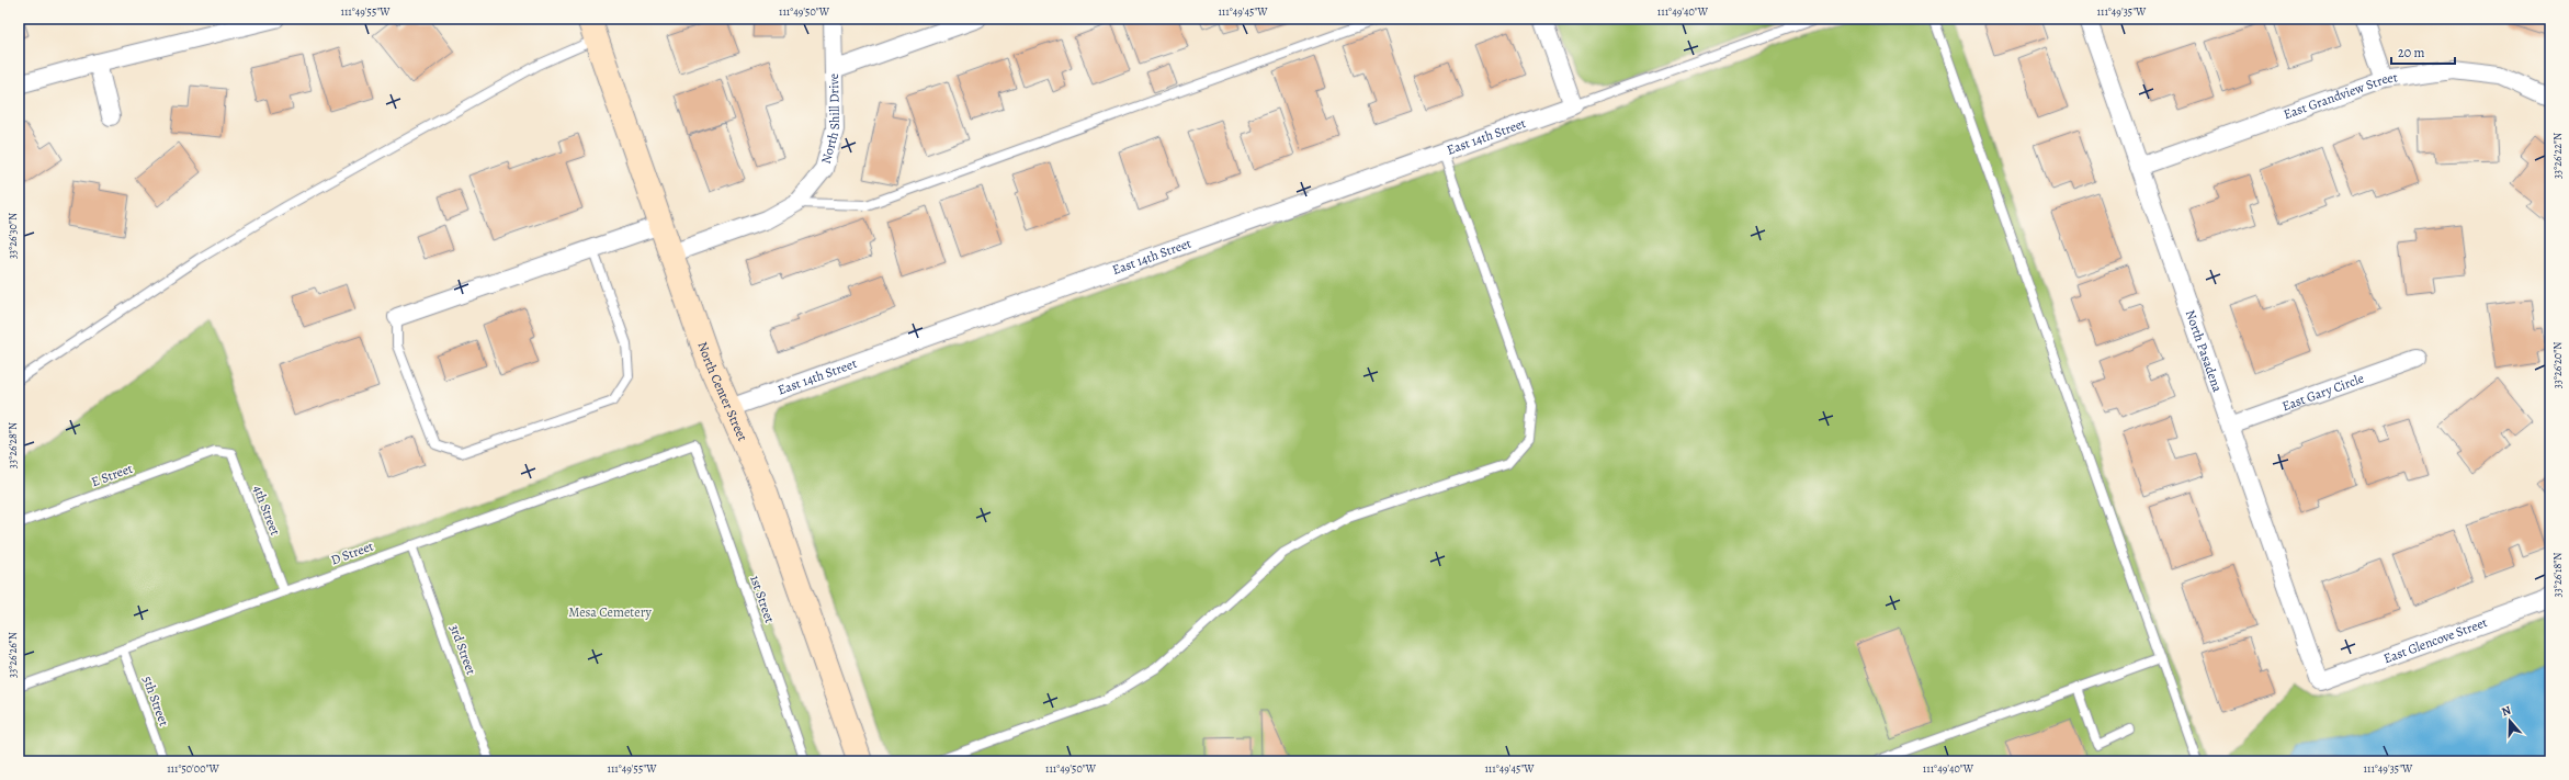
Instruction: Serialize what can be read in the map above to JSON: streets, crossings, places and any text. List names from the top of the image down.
{
  "streets": {
    "street": [
      "East Grandview Street",
      "North Shill Drive",
      "East 14th Street",
      "North Pasadena",
      "North Center Street",
      "East Gary Circle",
      "East Glencove Street"
    ],
    "lane": [
      "E Street",
      "4th Street",
      "D Street",
      "1st Street",
      "3rd Street",
      "5th Street"
    ]
  },
  "crossings": [
    ["East Grandview Street", "North Pasadena"],
    ["North Shill Drive", "North Center Street"],
    ["East 14th Street", "North Center Street"],
    ["North Pasadena", "East Gary Circle"],
    ["North Pasadena", "East Glencove Street"],
    ["E Street", "4th Street"],
    ["4th Street", "D Street"],
    ["D Street", "1st Street"],
    ["D Street", "3rd Street"],
    ["D Street", "5th Street"]
  ],
  "parks": ["Mesa Cemetery"],
  "scale_bar": "20 m",
  "north": "top",
  "coordinates": [
    "111°49'55\"W",
    "111°49'50\"W",
    "111°49'45\"W",
    "111°49'40\"W",
    "111°49'35\"W",
    "33°26'22\"N",
    "33°26'30\"N",
    "33°26'20\"N",
    "33°26'28\"N",
    "33°26'18\"N",
    "33°26'26\"N",
    "111°50'00\"W"
  ]
}
